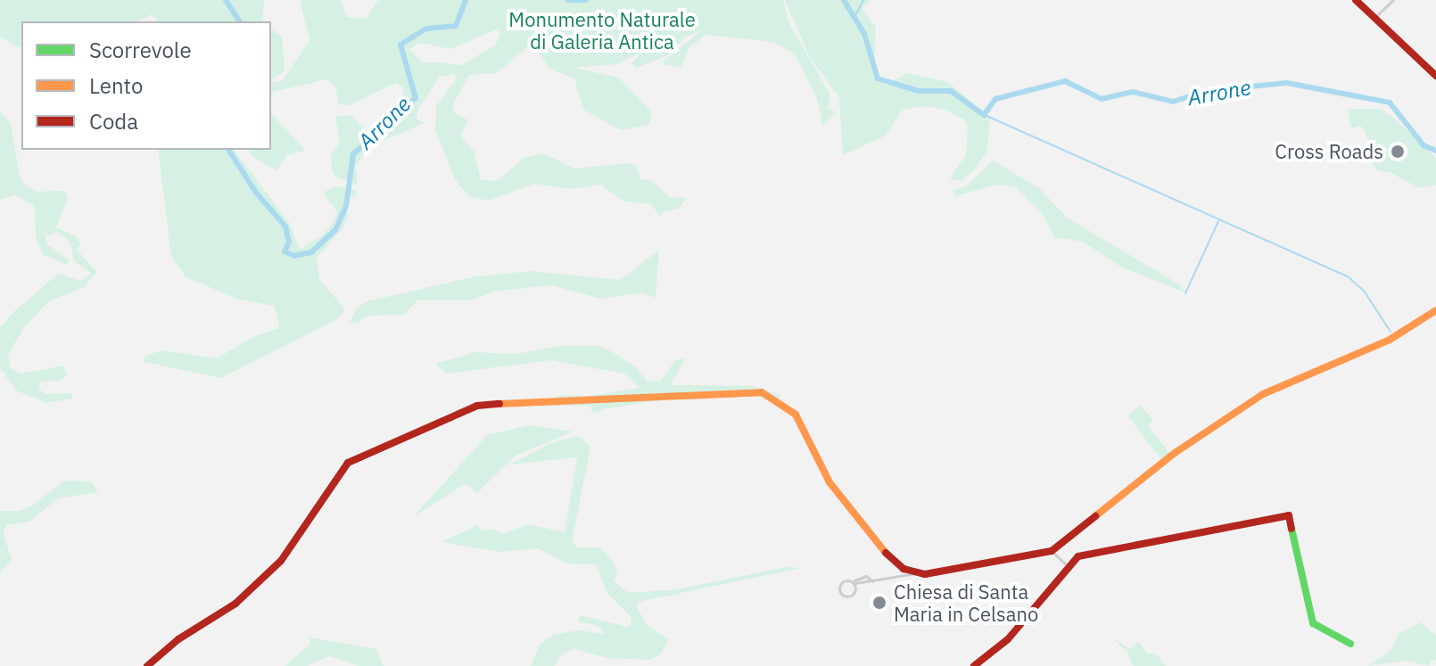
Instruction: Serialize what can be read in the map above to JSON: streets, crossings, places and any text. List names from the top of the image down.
{
  "water": ["Arrone"],
  "parks": ["Monumento Naturale di Galeria Antica"],
  "places": ["Cross Roads", "Chiesa di Santa Maria in Celsano"],
  "legend": ["Scorrevole", "Lento", "Coda"]
}
